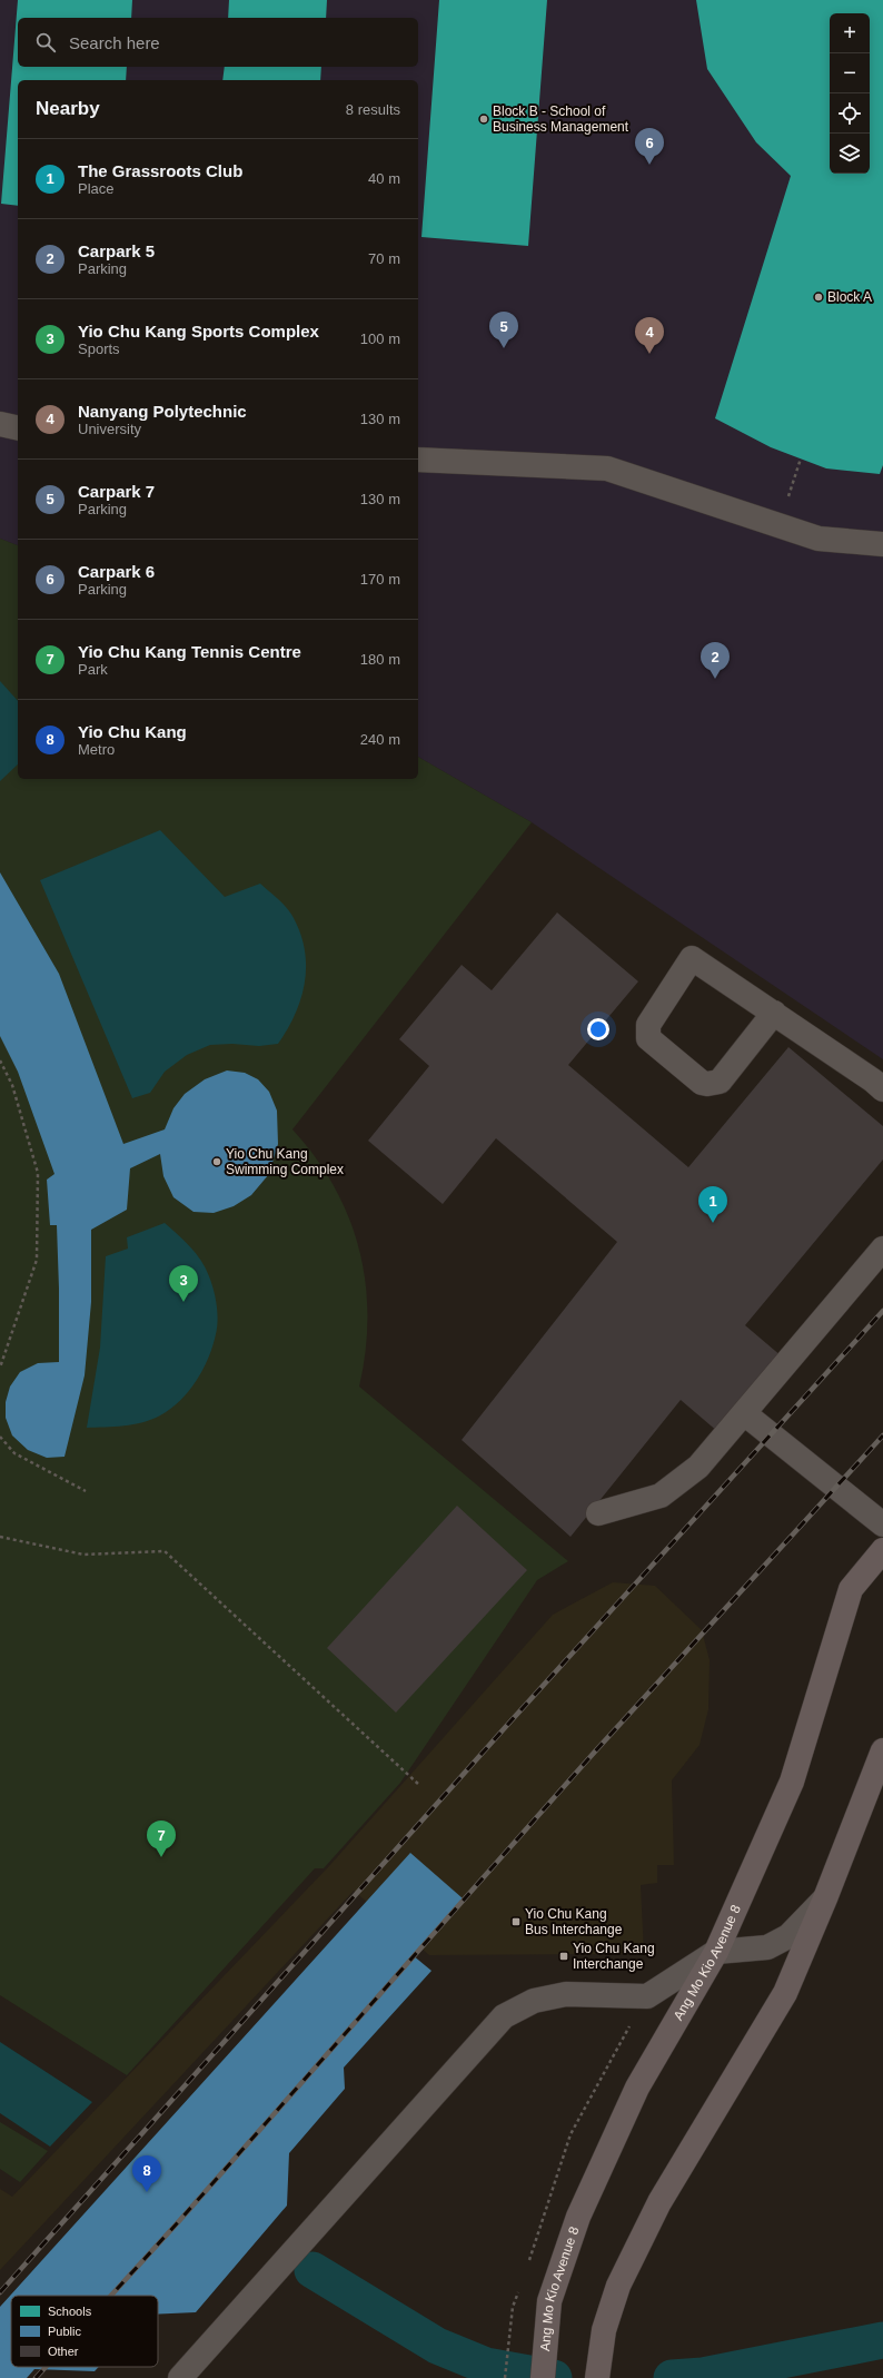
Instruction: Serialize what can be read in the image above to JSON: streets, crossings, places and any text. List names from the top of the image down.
{
  "streets": {
    "main road": ["Ang Mo Kio Avenue 8"]
  },
  "places": {
    "other": ["Block B - School of Business Management", "Block A", "Yio Chu Kang Swimming Complex"],
    "transit": ["Yio Chu Kang Bus Interchange", "Yio Chu Kang Interchange"]
  },
  "legend": ["Schools", "Public", "Other"],
  "page": {
    "map_buttons": ["+", "−"],
    "search": "Search here",
    "heading": ["Nearby", "8 results"],
    "pins": [
      "6",
      "5",
      "4",
      "2",
      "1",
      "3",
      "7",
      "8"
    ],
    "list": [
      {
        "mark": "1",
        "name": "The Grassroots Club",
        "note": "Place",
        "value": "40 m"
      },
      {
        "mark": "2",
        "name": "Carpark 5",
        "note": "Parking",
        "value": "70 m"
      },
      {
        "mark": "3",
        "name": "Yio Chu Kang Sports Complex",
        "note": "Sports",
        "value": "100 m"
      },
      {
        "mark": "4",
        "name": "Nanyang Polytechnic",
        "note": "University",
        "value": "130 m"
      },
      {
        "mark": "5",
        "name": "Carpark 7",
        "note": "Parking",
        "value": "130 m"
      },
      {
        "mark": "6",
        "name": "Carpark 6",
        "note": "Parking",
        "value": "170 m"
      },
      {
        "mark": "7",
        "name": "Yio Chu Kang Tennis Centre",
        "note": "Park",
        "value": "180 m"
      },
      {
        "mark": "8",
        "name": "Yio Chu Kang",
        "note": "Metro",
        "value": "240 m"
      }
    ]
  }
}
